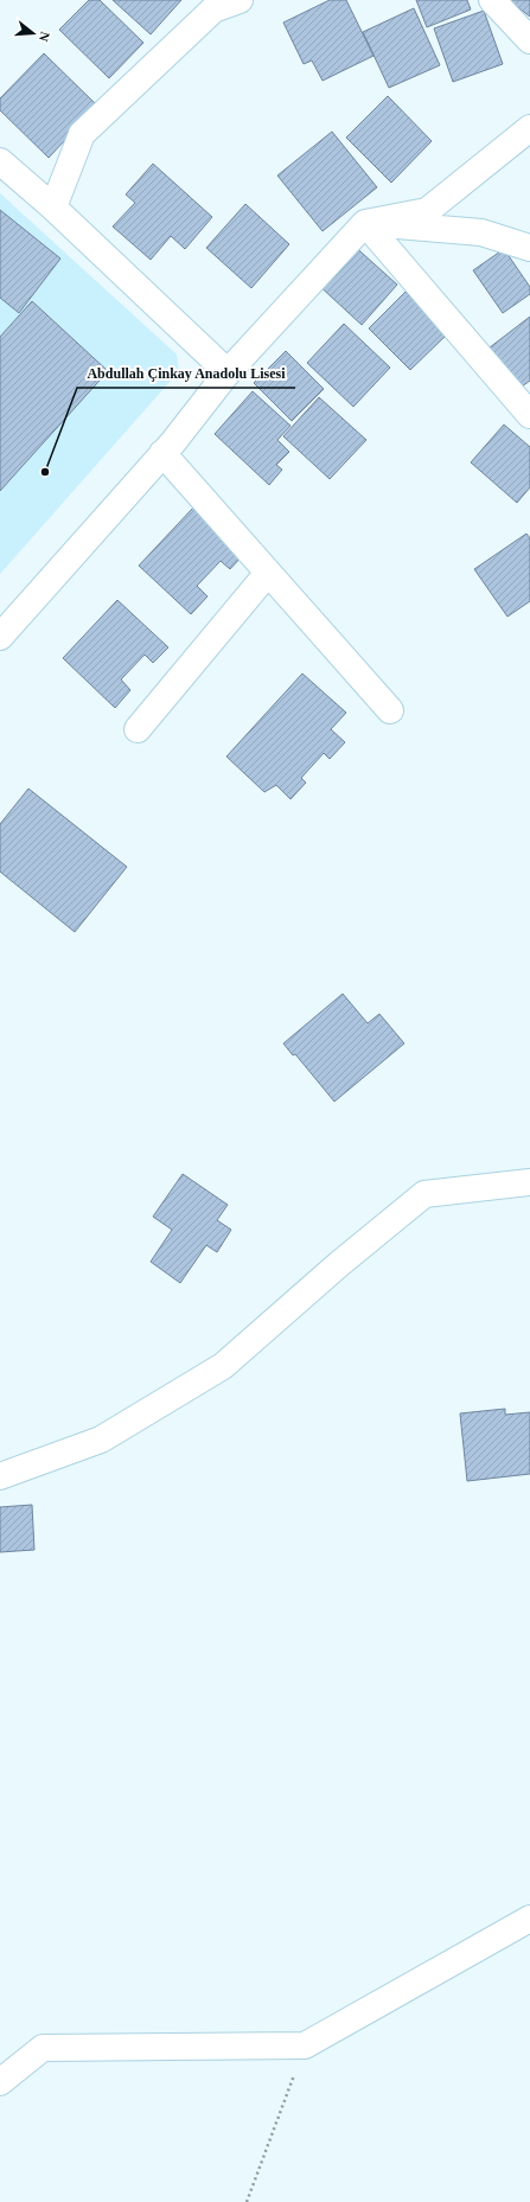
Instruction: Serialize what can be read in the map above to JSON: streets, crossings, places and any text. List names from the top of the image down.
{
  "places": ["Abdullah Çinkay Anadolu Lisesi"],
  "north": "right"
}
